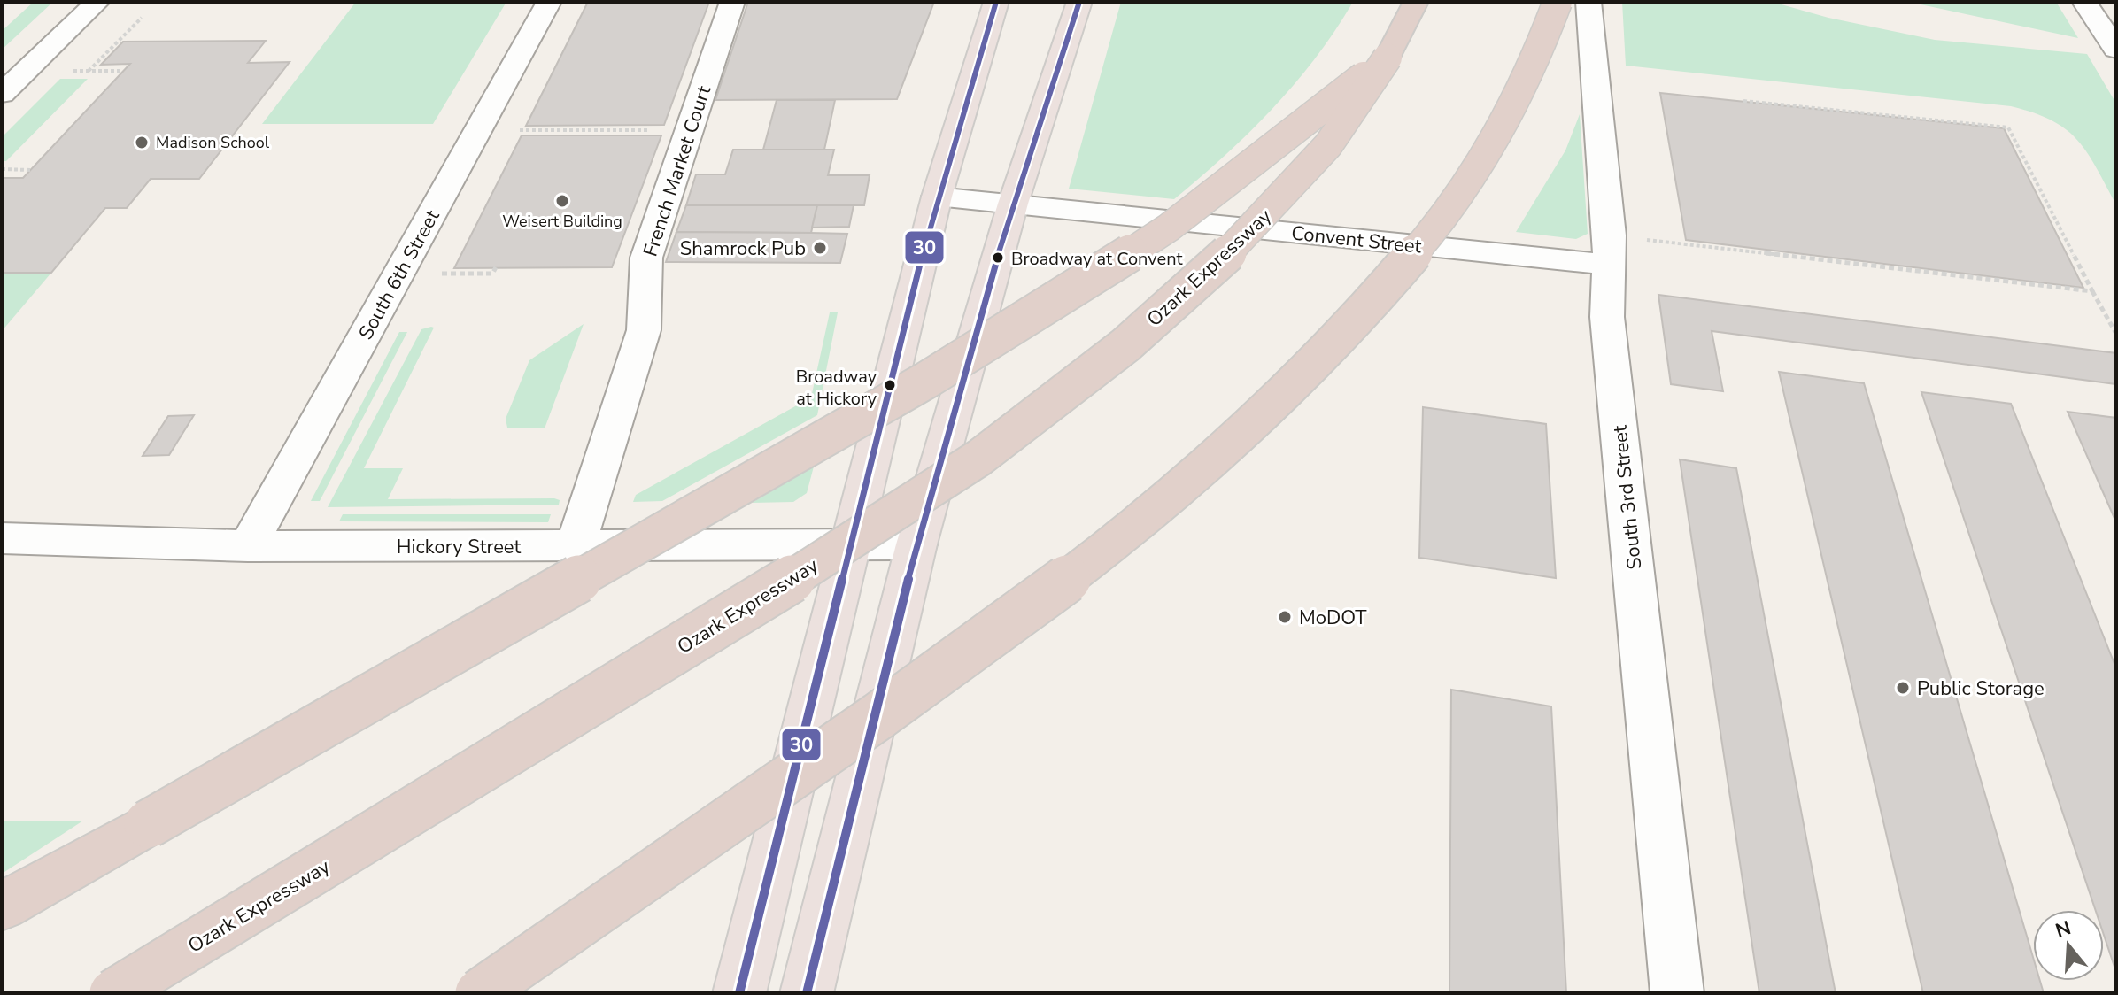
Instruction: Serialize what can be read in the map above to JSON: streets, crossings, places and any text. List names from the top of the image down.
{
  "streets": {
    "highway": ["Ozark Expressway"],
    "street": [
      "French Market Court",
      "Convent Street",
      "South 6th Street",
      "South 3rd Street",
      "Hickory Street"
    ]
  },
  "crossings": [
    ["French Market Court", "Hickory Street"],
    ["Convent Street", "South 3rd Street"],
    ["South 6th Street", "Hickory Street"]
  ],
  "places": [
    "Madison School",
    "Weisert Building",
    "Shamrock Pub",
    "Broadway at Convent",
    "Broadway at Hickory",
    "MoDOT",
    "Public Storage"
  ],
  "lines": ["transit line 30"],
  "north": "top"
}
